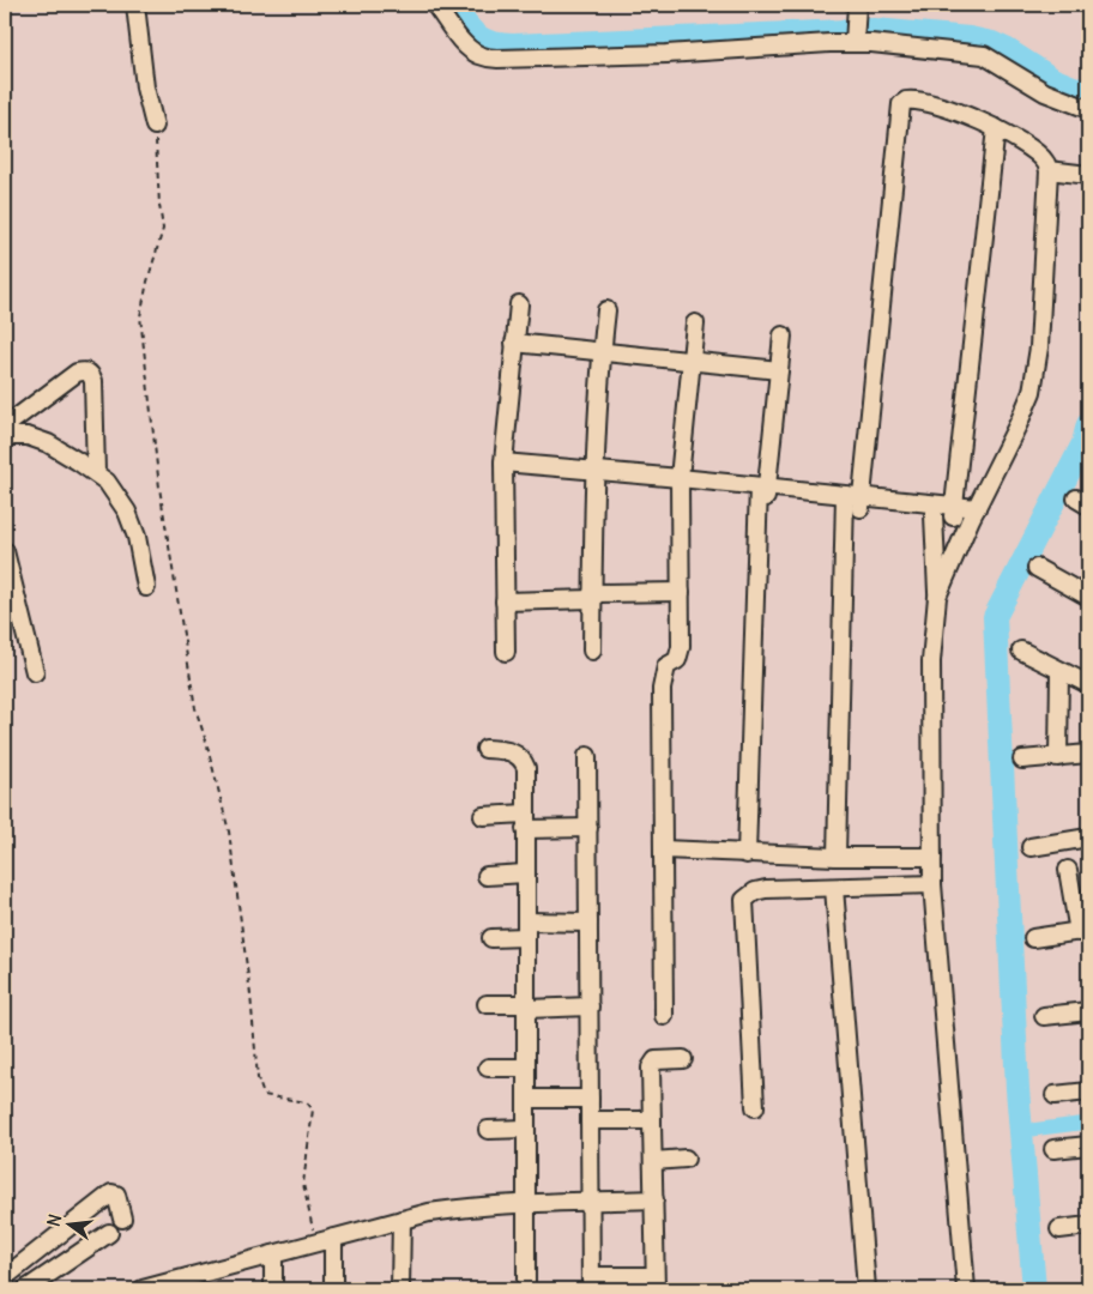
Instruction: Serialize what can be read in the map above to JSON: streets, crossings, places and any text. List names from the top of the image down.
{
  "north": "left"
}
